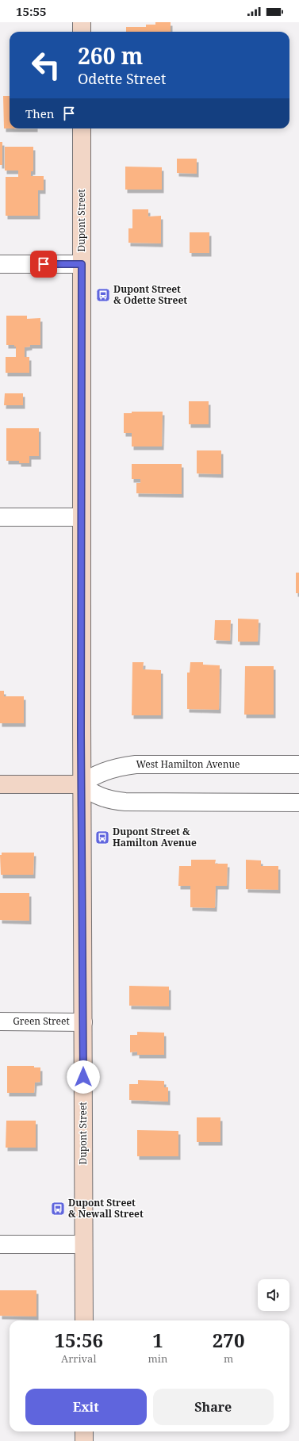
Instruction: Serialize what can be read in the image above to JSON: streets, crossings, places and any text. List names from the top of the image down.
{
  "streets": {
    "street": ["Dupont Street", "West Hamilton Avenue", "Green Street"]
  },
  "crossings": [
    ["Dupont Street", "West Hamilton Avenue"],
    ["Dupont Street", "Green Street"]
  ],
  "places": {
    "bus stop": ["Dupont Street & Odette Street", "Dupont Street & Hamilton Avenue", "Dupont Street & Newall Street"]
  },
  "page": {
    "status": "15:55",
    "turn": ["260 m", "Odette Street"],
    "then": "Then",
    "eta": [
      "15:56",
      "Arrival",
      "1",
      "min",
      "270",
      "m"
    ],
    "buttons": ["Exit", "Share"]
  }
}
